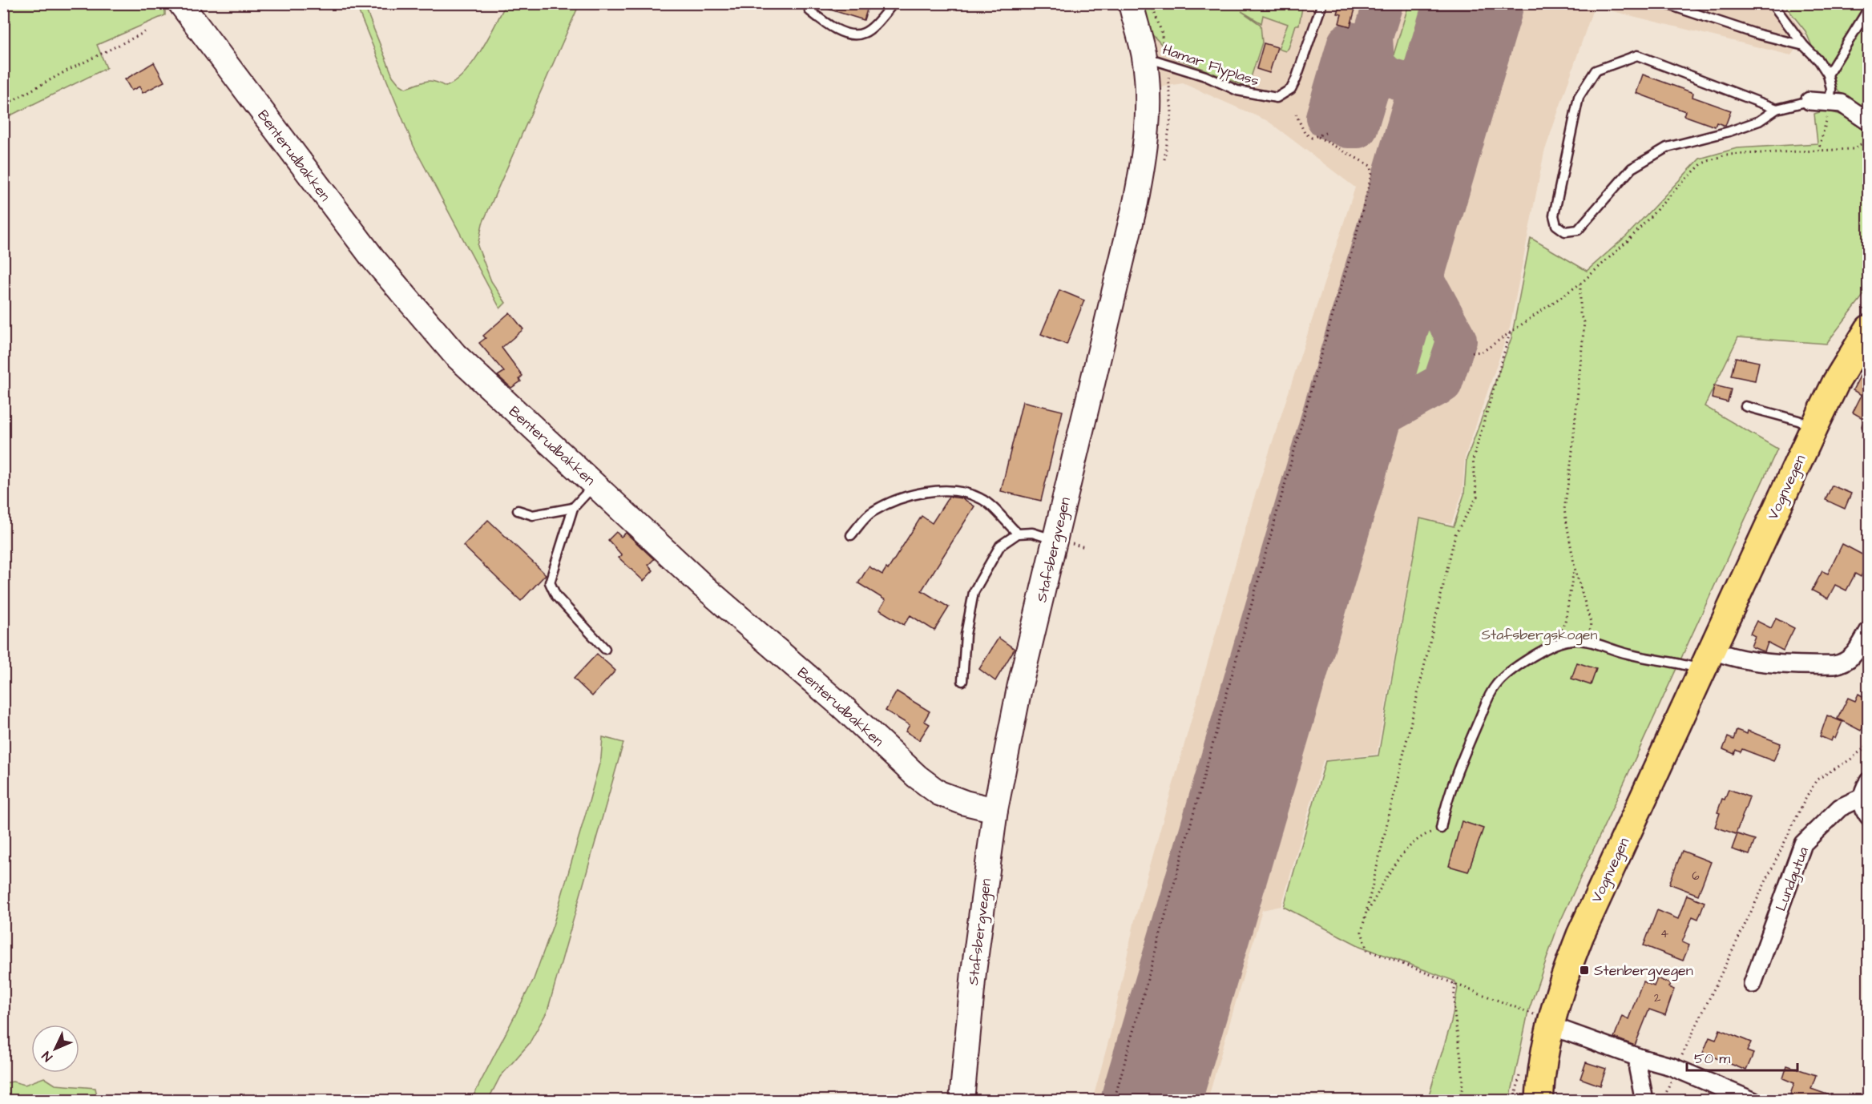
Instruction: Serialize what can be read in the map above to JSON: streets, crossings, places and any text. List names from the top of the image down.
{
  "streets": {
    "main road": ["Benterudbakken", "Vognvegen", "Stafsbergvegen"],
    "street": ["Lundgutua"],
    "lane": ["Hamar Flyplass"]
  },
  "crossings": [
    ["Hamar Flyplass", "Stafsbergvegen"],
    ["Benterudbakken", "Stafsbergvegen"]
  ],
  "parks": ["Stafsbergskogen"],
  "places": {
    "transit": ["Stenbergvegen"]
  },
  "house_numbers": ["6", "4", "2"],
  "scale_bar": "50 m",
  "north": "bottom left"
}
